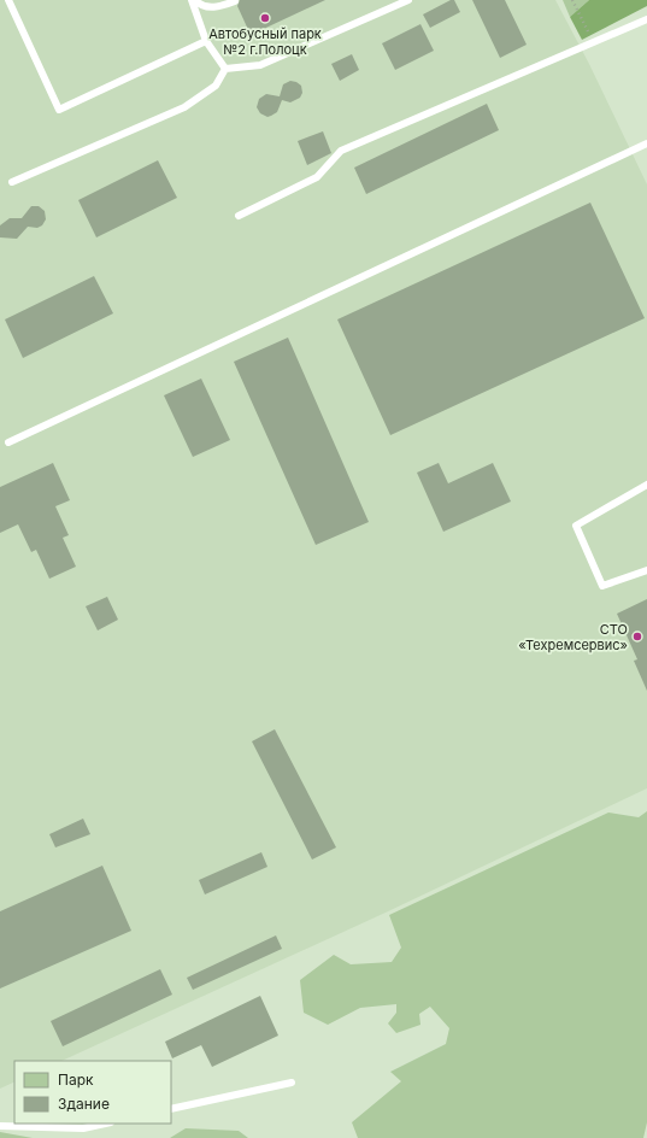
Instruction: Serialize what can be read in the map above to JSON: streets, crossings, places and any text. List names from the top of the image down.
{
  "places": ["Автобусный парк №2 г.Полоцк", "СТО «Техремсервис»"],
  "legend": ["Парк", "Здание"]
}
